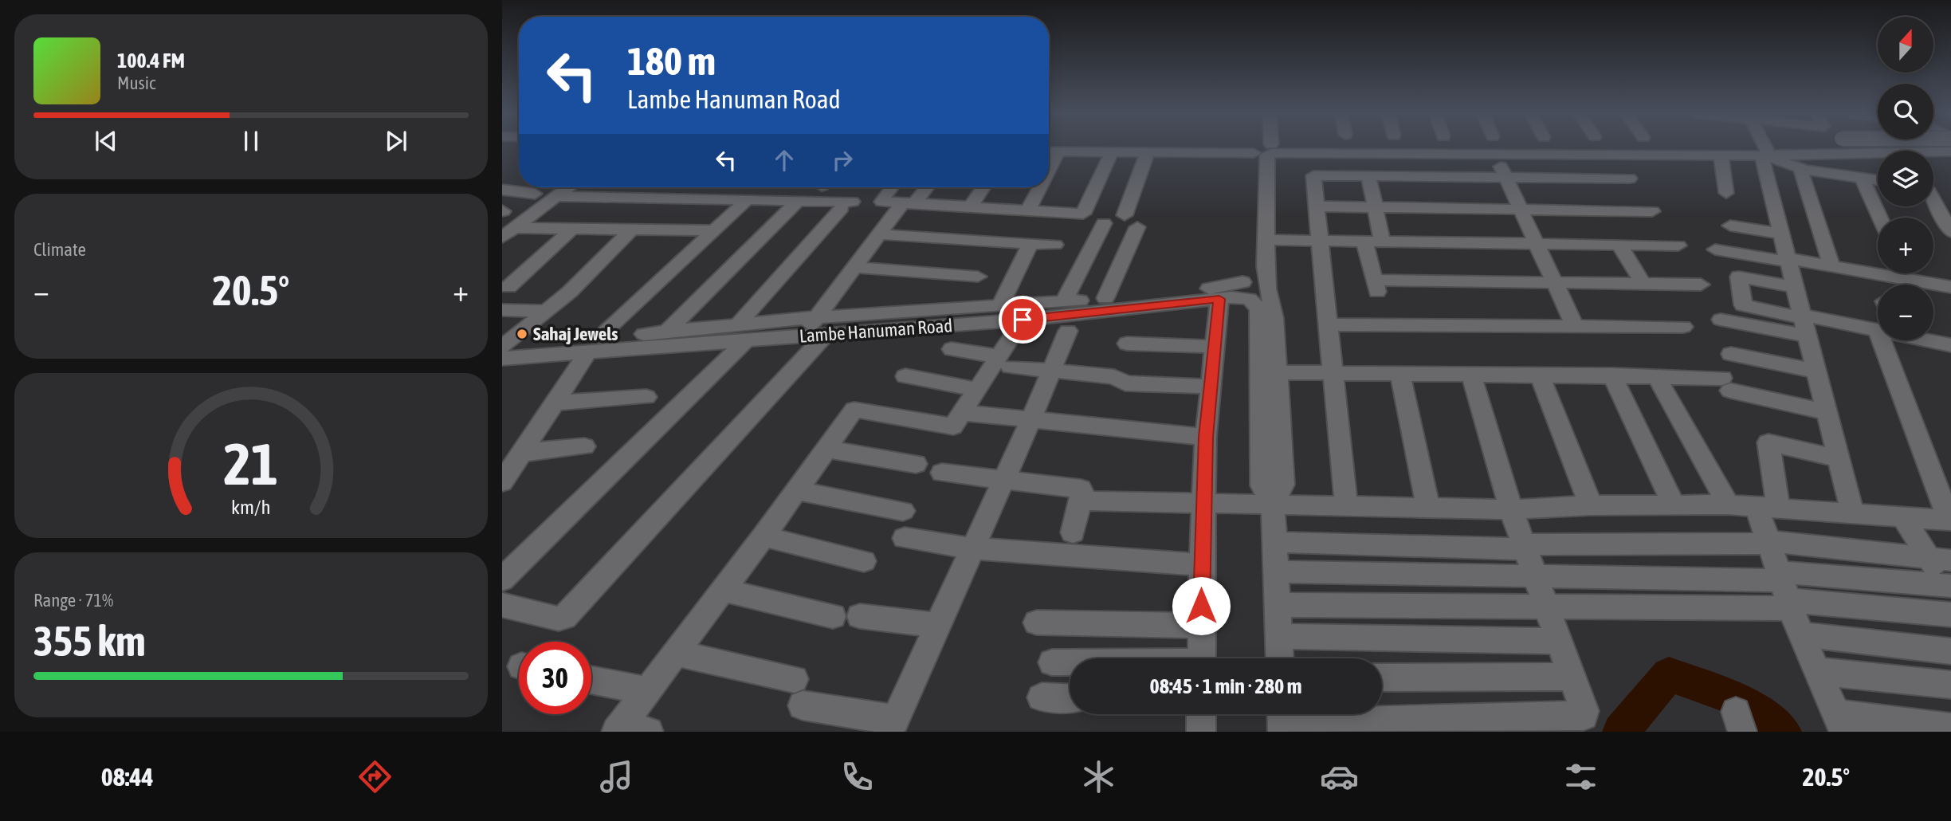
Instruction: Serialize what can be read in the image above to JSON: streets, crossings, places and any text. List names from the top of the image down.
{
  "streets": {
    "street": ["Lambe Hanuman Road"]
  },
  "places": ["Sahaj Jewels"],
  "north": "top",
  "page": {
    "map_buttons": ["+", "−"],
    "turn": ["180 m", "Lambe Hanuman Road"],
    "song": ["100.4 FM", "Music"],
    "tile": [
      "Climate",
      ["Range · 71%", "355 km"]
    ],
    "heat": ["−", "20.5°", "+"],
    "limit": "30",
    "trip": "08:45 · 1 min · 280 m",
    "tabs": ["08:44", "20.5°"],
    "gauge": ["21", "km/h"]
  }
}
